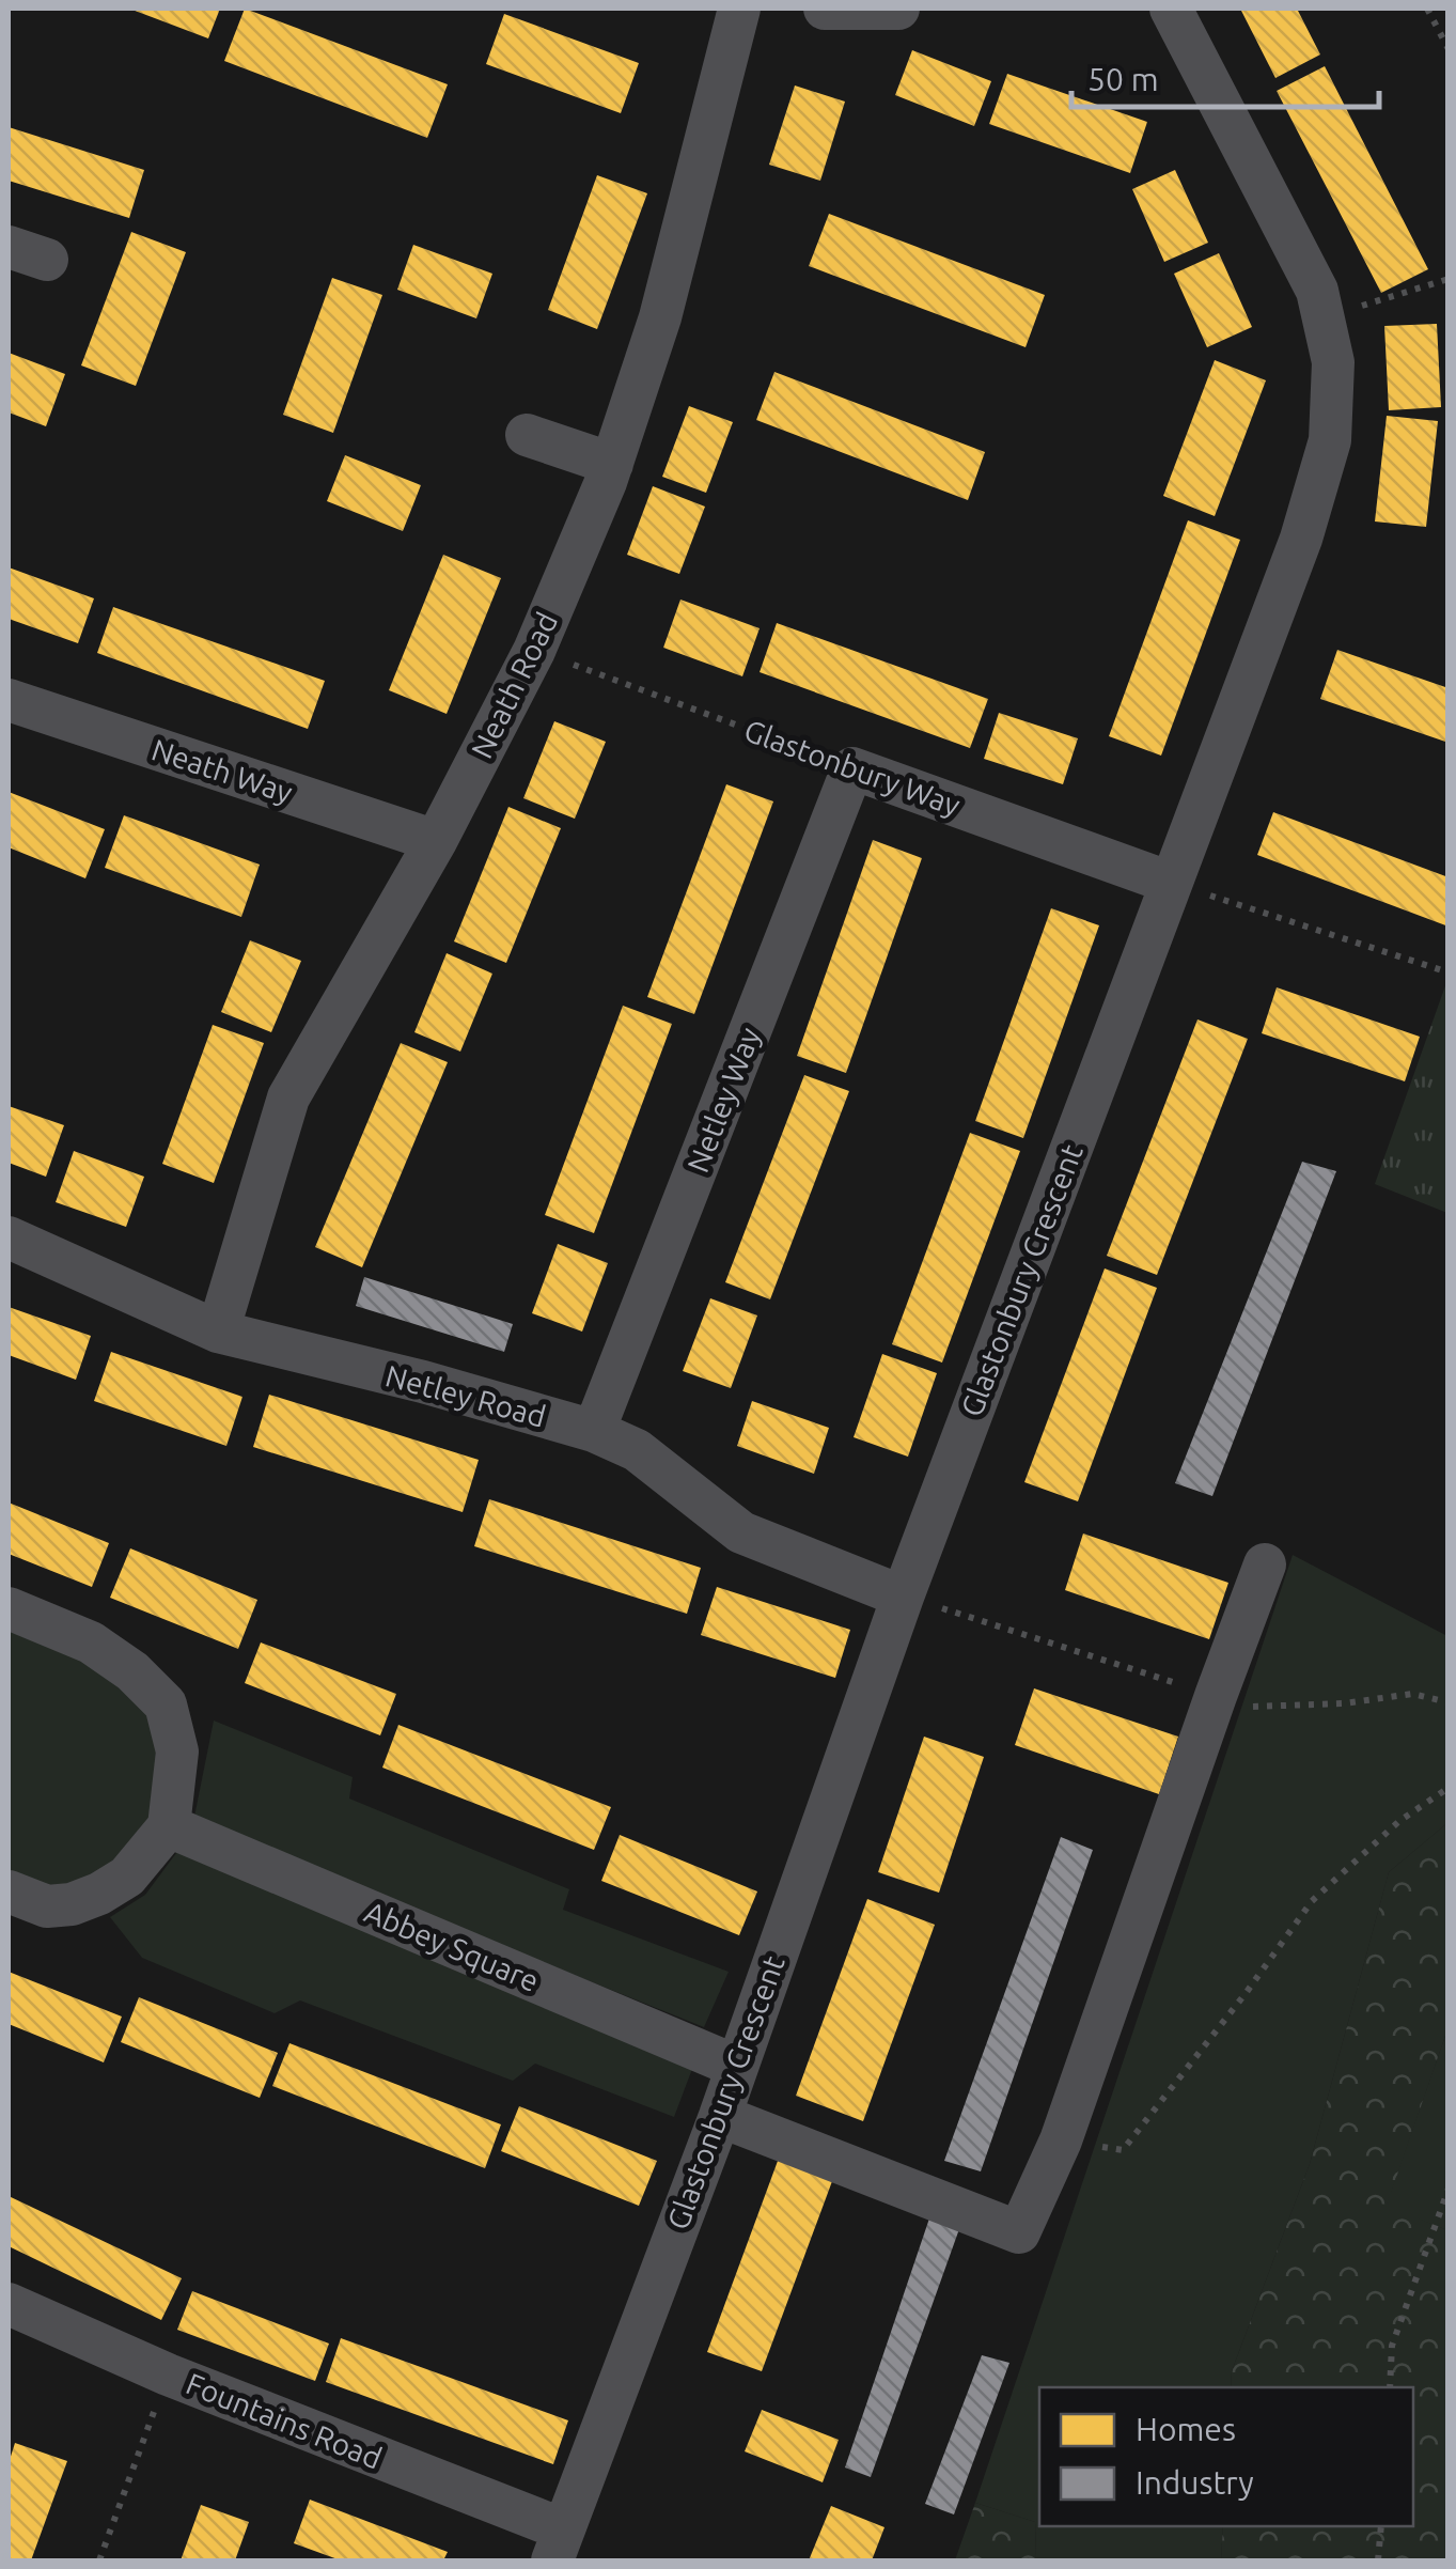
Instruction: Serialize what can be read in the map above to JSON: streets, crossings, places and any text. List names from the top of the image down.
{
  "streets": {
    "street": [
      "Neath Road",
      "Glastonbury Way",
      "Neath Way",
      "Netley Way",
      "Glastonbury Crescent",
      "Netley Road",
      "Abbey Square",
      "Fountains Road"
    ]
  },
  "crossings": [
    ["Neath Road", "Glastonbury Way"],
    ["Neath Road", "Neath Way"],
    ["Neath Road", "Netley Road"],
    ["Glastonbury Way", "Netley Way"],
    ["Glastonbury Way", "Glastonbury Crescent"],
    ["Netley Way", "Netley Road"],
    ["Glastonbury Crescent", "Netley Road"],
    ["Glastonbury Crescent", "Abbey Square"],
    ["Glastonbury Crescent", "Fountains Road"]
  ],
  "legend": ["Homes", "Industry"],
  "scale_bar": "50 m"
}
